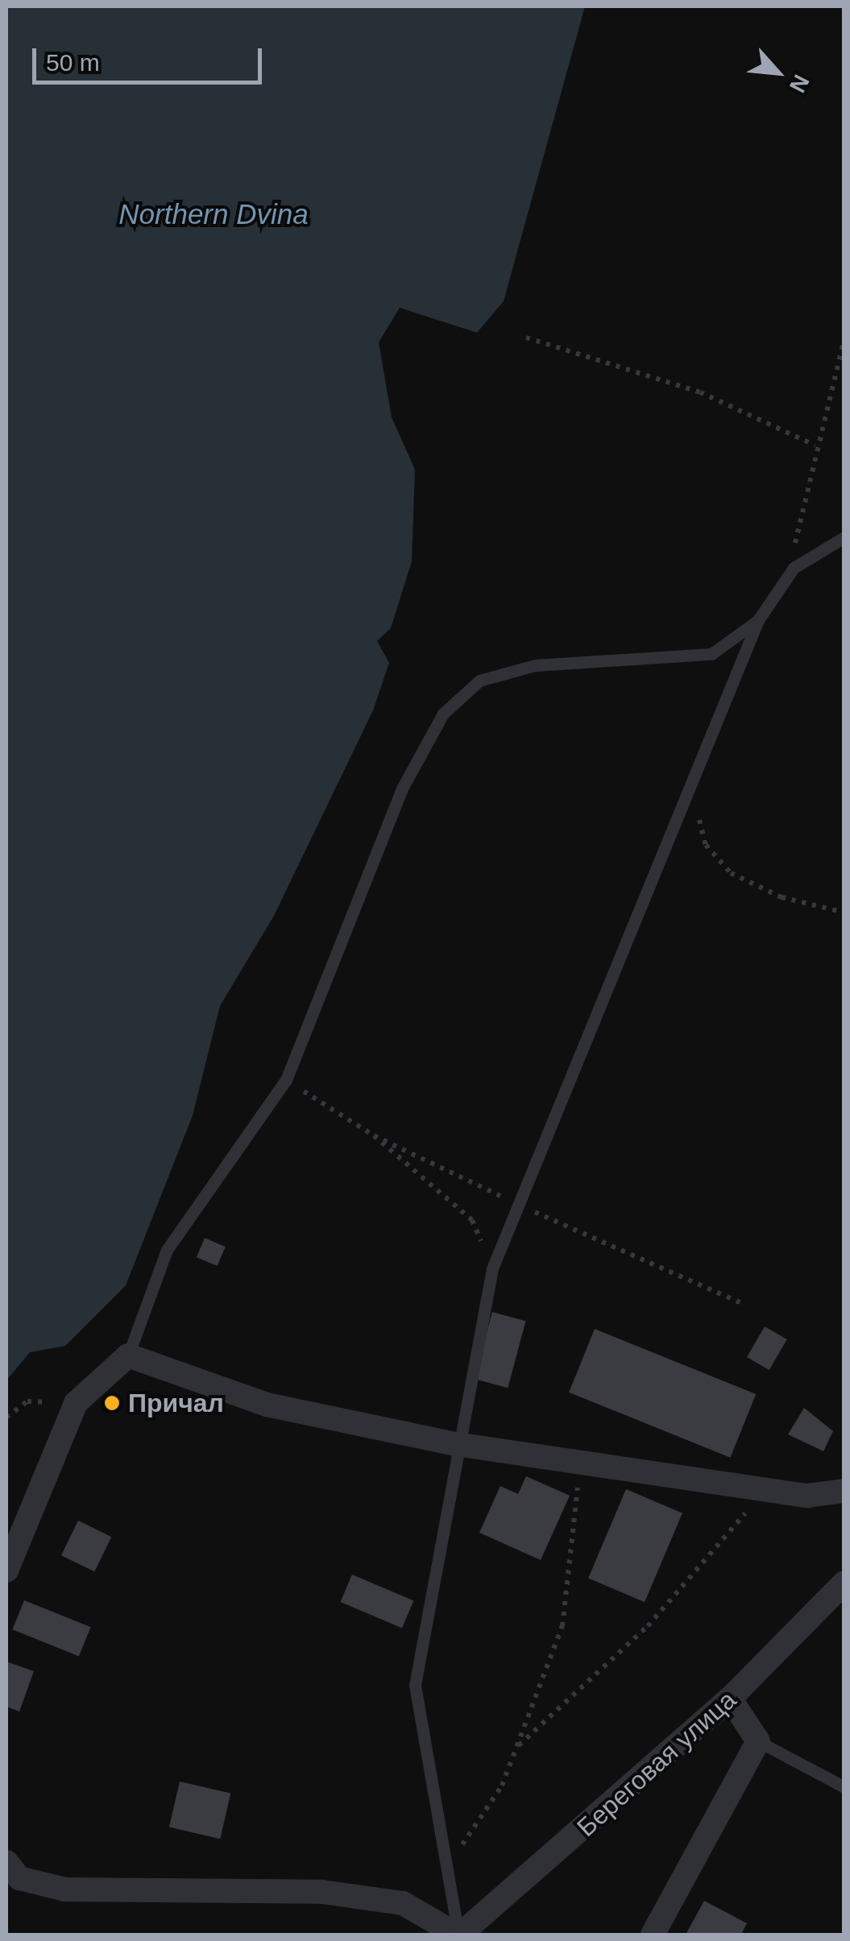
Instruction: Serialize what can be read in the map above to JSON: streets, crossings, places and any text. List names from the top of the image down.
{
  "streets": {
    "street": ["Береговая улица"]
  },
  "water": ["Northern Dvina"],
  "places": ["Причал"],
  "scale_bar": "50 m",
  "north": "bottom right"
}
